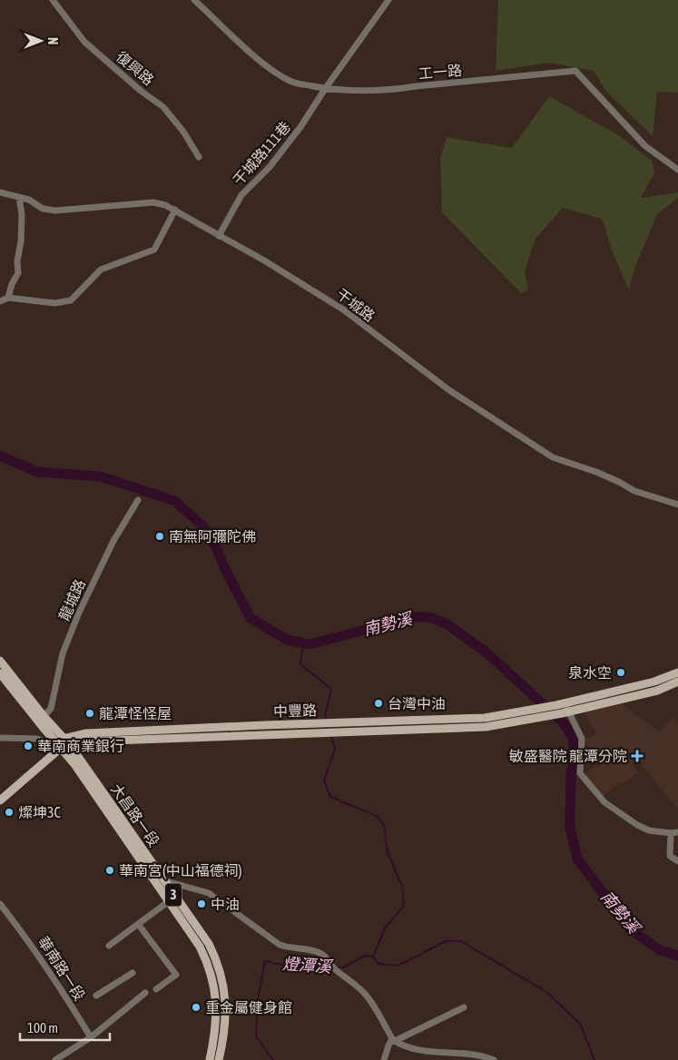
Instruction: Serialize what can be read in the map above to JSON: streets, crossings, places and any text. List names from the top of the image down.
{
  "streets": {
    "main road": ["中豐路", "大昌路一段", "3"],
    "street": [
      "復興路",
      "工一路",
      "干城路111巷",
      "干城路",
      "龍城路",
      "華南路一段"
    ]
  },
  "crossings": [
    ["工一路", "干城路111巷"],
    ["干城路111巷", "干城路"],
    ["龍城路", "3"],
    ["中豐路", "大昌路一段"],
    ["中豐路", "3"],
    ["大昌路一段", "3"]
  ],
  "water": ["南勢溪", "燈潭溪"],
  "places": {
    "other": [
      "南無阿彌陀佛",
      "泉水空",
      "台灣中油",
      "龍潭怪怪屋",
      "華南商業銀行",
      "燦坤3C",
      "華南宮(中山福德祠)",
      "中油",
      "重金屬健身館"
    ],
    "health": ["敏盛醫院 龍潭分院"]
  },
  "scale_bar": "100 m",
  "north": "right"
}
